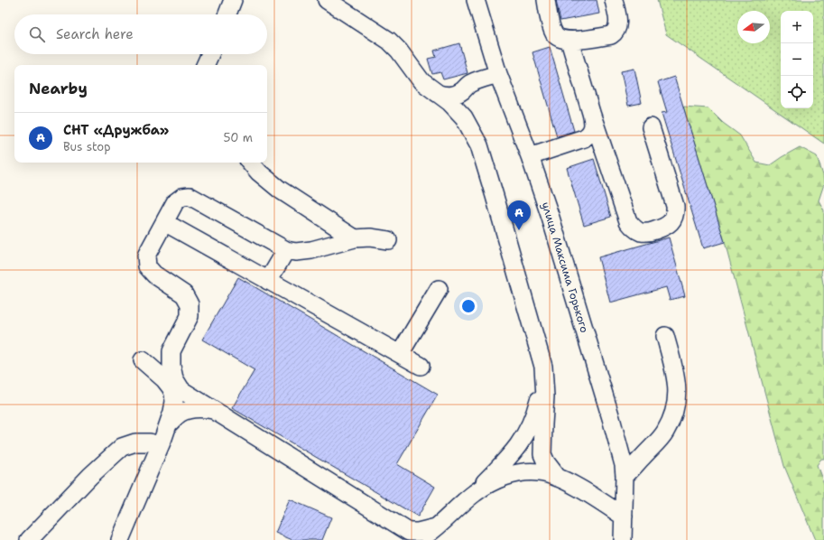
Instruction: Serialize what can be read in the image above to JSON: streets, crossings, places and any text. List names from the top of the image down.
{
  "streets": {
    "street": ["улица Максима Горького"]
  },
  "north": "left",
  "page": {
    "map_buttons": ["+", "−"],
    "search": "Search here",
    "heading": "Nearby",
    "list": [
      {
        "mark": "A",
        "name": "СНТ «Дружба»",
        "note": "Bus stop",
        "value": "50 m"
      }
    ],
    "pins": "A"
  }
}
